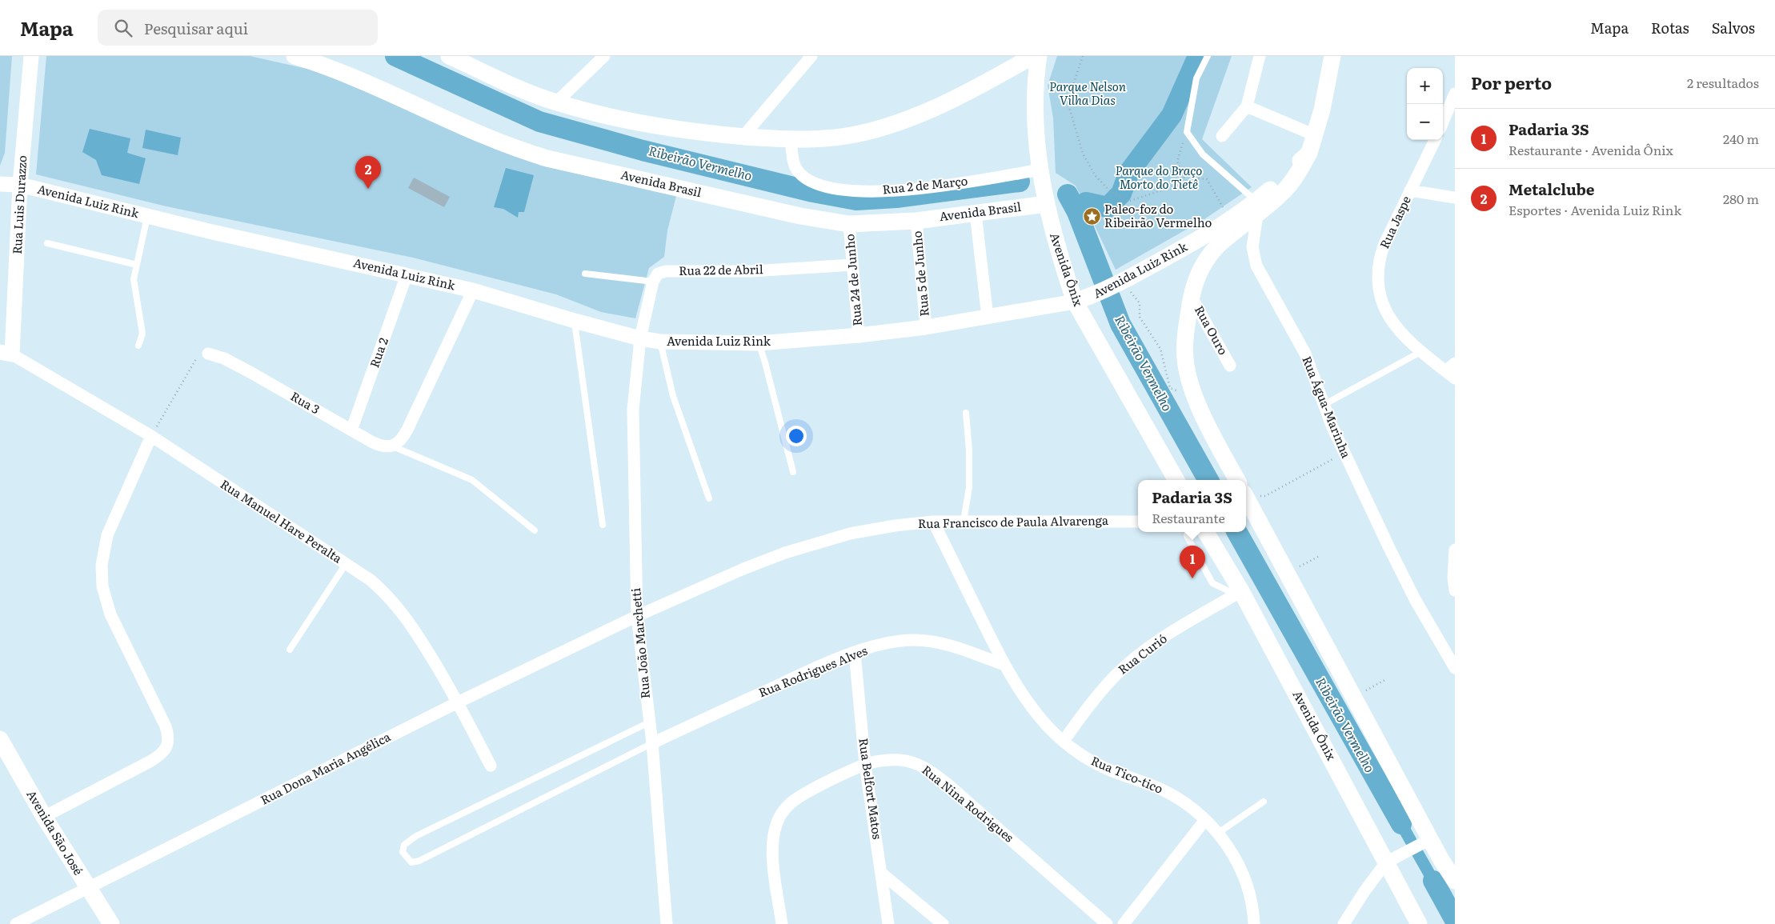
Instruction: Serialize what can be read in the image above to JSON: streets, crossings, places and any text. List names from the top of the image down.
{
  "streets": {
    "main road": [
      "Avenida Brasil",
      "Avenida Luiz Rink",
      "Avenida Ônix",
      "Avenida São José"
    ],
    "street": [
      "Rua 2 de Março",
      "Rua Luis Durazzo",
      "Rua Jaspe",
      "Rua 22 de Abril",
      "Rua 5 de Junho",
      "Rua 24 de Junho",
      "Rua Ouro",
      "Rua 2",
      "Rua 3",
      "Rua Água-Marinha",
      "Rua Manuel Hare Peralta",
      "Rua Francisco de Paula Alvarenga",
      "Rua João Marchetti",
      "Rua Curió",
      "Rua Rodrigues Alves",
      "Rua Dona Maria Angélica",
      "Rua Tico-tico",
      "Rua Belfort Matos",
      "Rua Nina Rodrigues"
    ]
  },
  "crossings": [
    ["Avenida Brasil", "Avenida Ônix"],
    ["Avenida Brasil", "Rua 5 de Junho"],
    ["Avenida Brasil", "Rua 24 de Junho"],
    ["Rua 2 de Março", "Avenida Ônix"],
    ["Avenida Luiz Rink", "Rua Luis Durazzo"],
    ["Avenida Luiz Rink", "Avenida Ônix"],
    ["Avenida Luiz Rink", "Rua 5 de Junho"],
    ["Avenida Luiz Rink", "Rua 24 de Junho"],
    ["Avenida Luiz Rink", "Rua 2"],
    ["Avenida Luiz Rink", "Rua Água-Marinha"],
    ["Avenida Luiz Rink", "Rua João Marchetti"],
    ["Rua Luis Durazzo", "Rua Manuel Hare Peralta"],
    ["Avenida Ônix", "Rua Curió"],
    ["Rua 22 de Abril", "Rua 24 de Junho"],
    ["Rua 2", "Rua 3"],
    ["Rua Manuel Hare Peralta", "Rua Dona Maria Angélica"],
    ["Rua Francisco de Paula Alvarenga", "Rua João Marchetti"],
    ["Rua Francisco de Paula Alvarenga", "Rua Dona Maria Angélica"],
    ["Rua Francisco de Paula Alvarenga", "Rua Tico-tico"],
    ["Rua João Marchetti", "Rua Rodrigues Alves"],
    ["Rua João Marchetti", "Rua Dona Maria Angélica"],
    ["Rua Curió", "Rua Tico-tico"],
    ["Rua Rodrigues Alves", "Rua Tico-tico"],
    ["Rua Rodrigues Alves", "Rua Belfort Matos"],
    ["Rua Dona Maria Angélica", "Avenida São José"],
    ["Rua Belfort Matos", "Rua Nina Rodrigues"]
  ],
  "water": ["Ribeirão Vermelho"],
  "parks": ["Parque Nelson Vilha Dias", "Parque do Braço Morto do Tietê"],
  "places": {
    "place": ["Paleo-foz do Ribeirão Vermelho"]
  },
  "page": {
    "header": "Mapa",
    "search": "Pesquisar aqui",
    "nav": ["Mapa", "Rotas", "Salvos"],
    "heading": ["Por perto", "2 resultados"],
    "map_buttons": ["+", "−"],
    "list": [
      {
        "mark": "1",
        "name": "Padaria 3S",
        "note": "Restaurante · Avenida Ônix",
        "value": "240 m"
      },
      {
        "mark": "2",
        "name": "Metalclube",
        "note": "Esportes · Avenida Luiz Rink",
        "value": "280 m"
      }
    ],
    "pins": ["2", "1"],
    "popup": ["Padaria 3S", "Restaurante"]
  }
}
